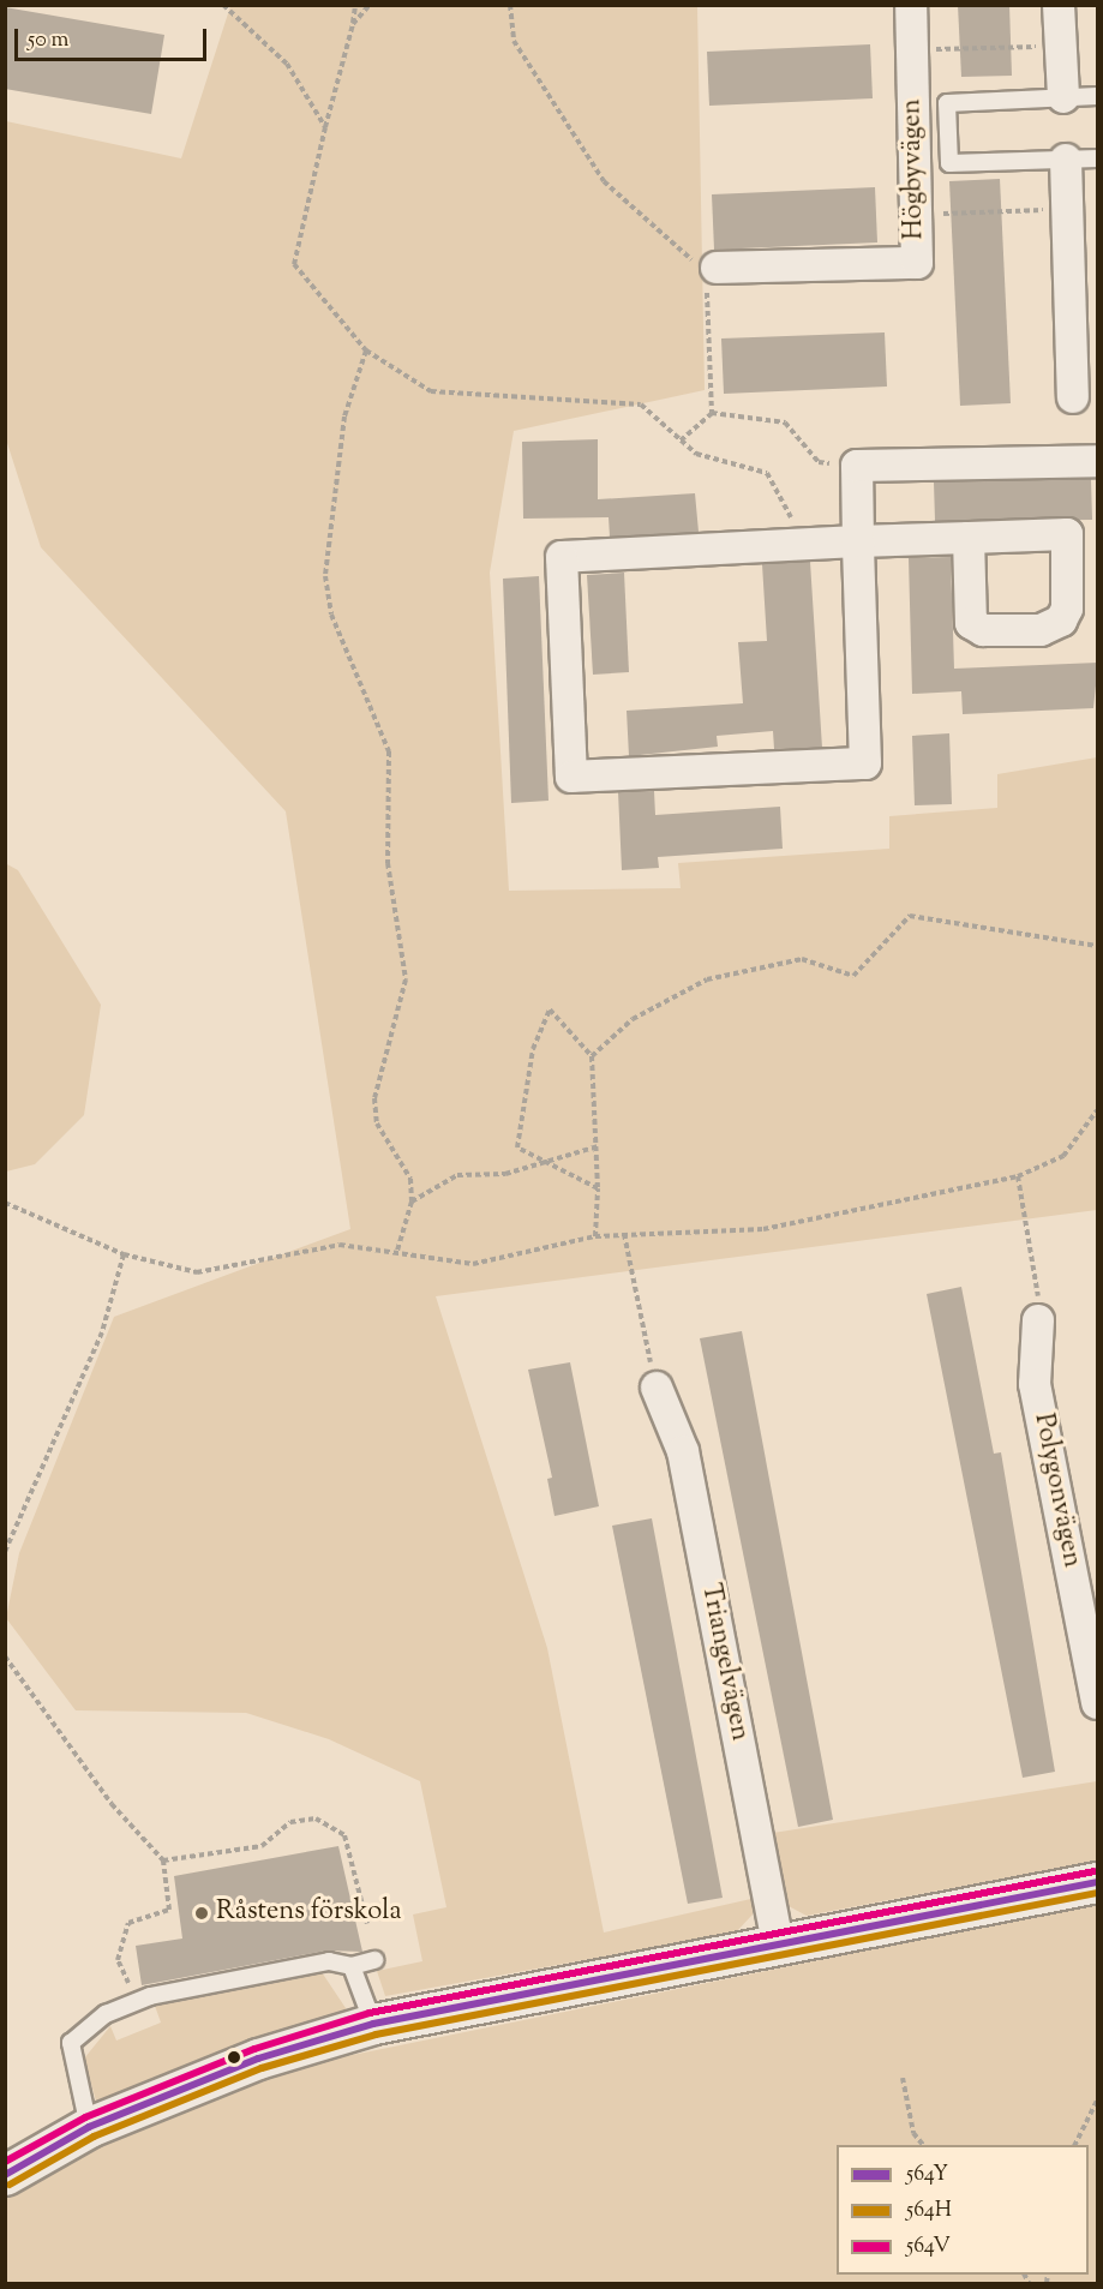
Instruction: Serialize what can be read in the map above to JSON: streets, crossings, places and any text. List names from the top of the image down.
{
  "streets": {
    "street": ["Högbyvägen", "Polygonvägen", "Triangelvägen"]
  },
  "places": ["Råstens förskola"],
  "lines": ["transit line 564V", "transit line 564Y", "transit line 564H"],
  "legend": ["564Y", "564H", "564V"],
  "scale_bar": "50 m"
}
